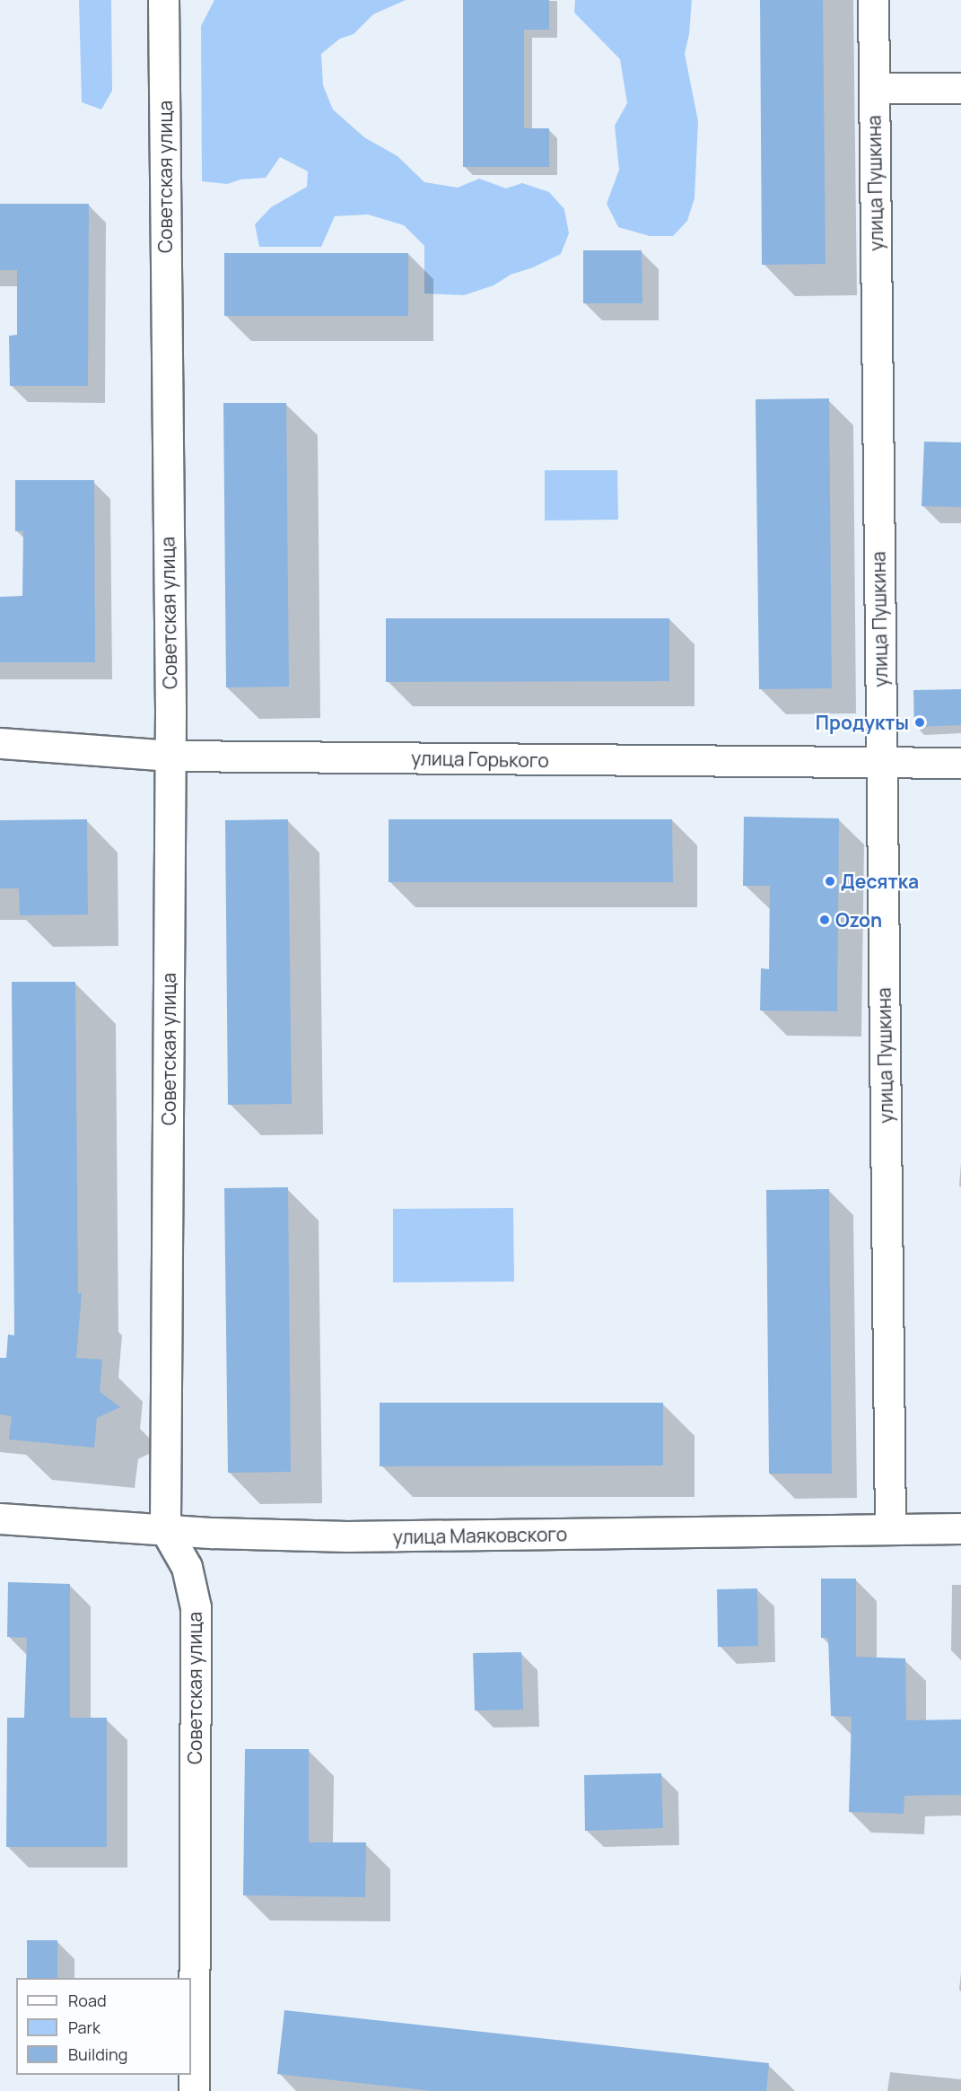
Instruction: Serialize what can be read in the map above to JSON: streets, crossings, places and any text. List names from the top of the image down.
{
  "streets": {
    "street": [
      "Советская улица",
      "улица Пушкина",
      "улица Горького",
      "улица Маяковского"
    ]
  },
  "crossings": [
    ["Советская улица", "улица Горького"],
    ["Советская улица", "улица Маяковского"],
    ["улица Пушкина", "улица Горького"],
    ["улица Пушкина", "улица Маяковского"]
  ],
  "places": ["Продукты", "Десятка", "Ozon"],
  "legend": ["Road", "Park", "Building"]
}
